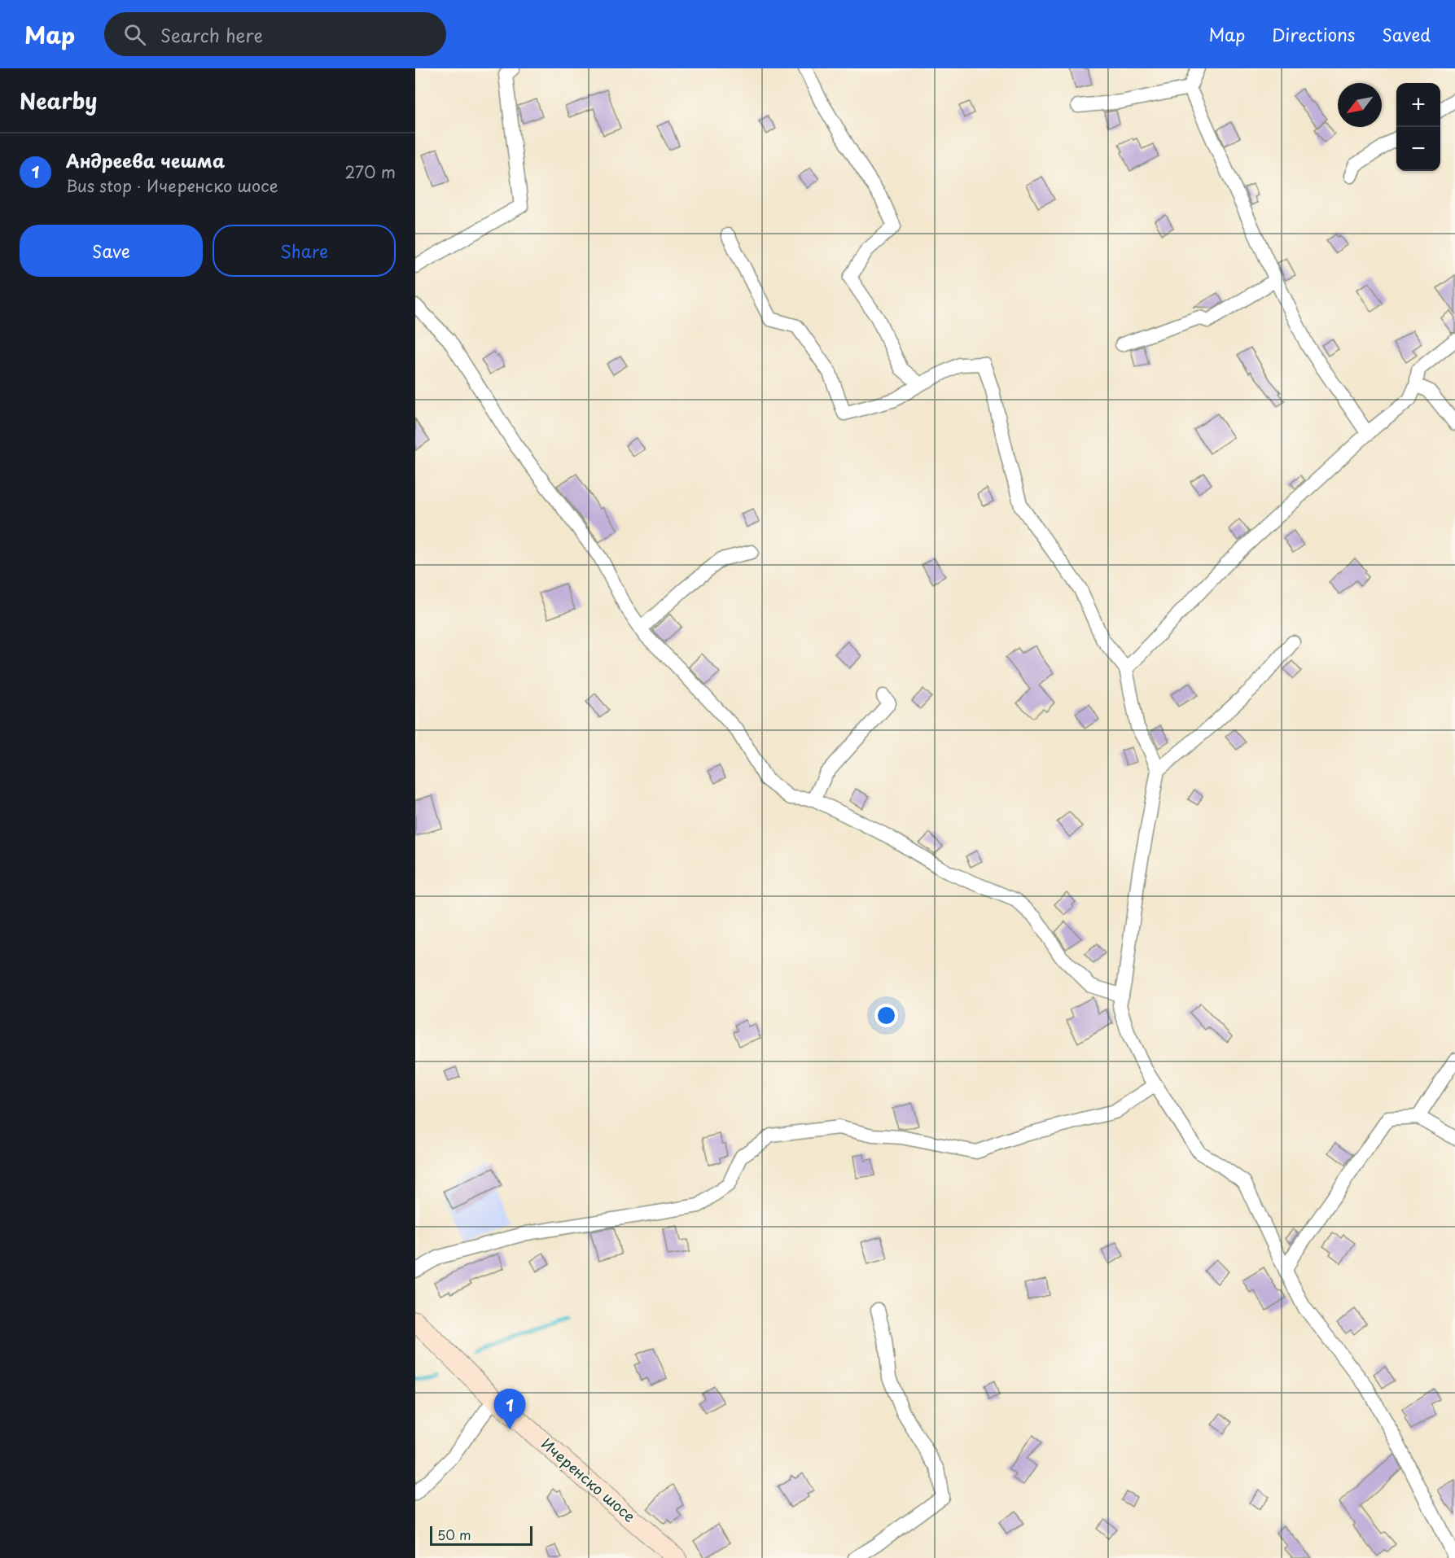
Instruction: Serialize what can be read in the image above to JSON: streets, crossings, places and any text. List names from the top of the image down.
{
  "streets": {
    "street": ["Ичеренско шосе"]
  },
  "scale_bar": "50 m",
  "north": "bottom left",
  "page": {
    "header": "Map",
    "search": "Search here",
    "nav": ["Map", "Directions", "Saved"],
    "heading": "Nearby",
    "map_buttons": ["+", "−"],
    "list": [
      {
        "mark": "1",
        "name": "Андреева чешма",
        "note": "Bus stop · Ичеренско шосе",
        "value": "270 m"
      }
    ],
    "buttons": ["Save", "Share"],
    "pins": "1",
    "scale": "50 m"
  }
}
